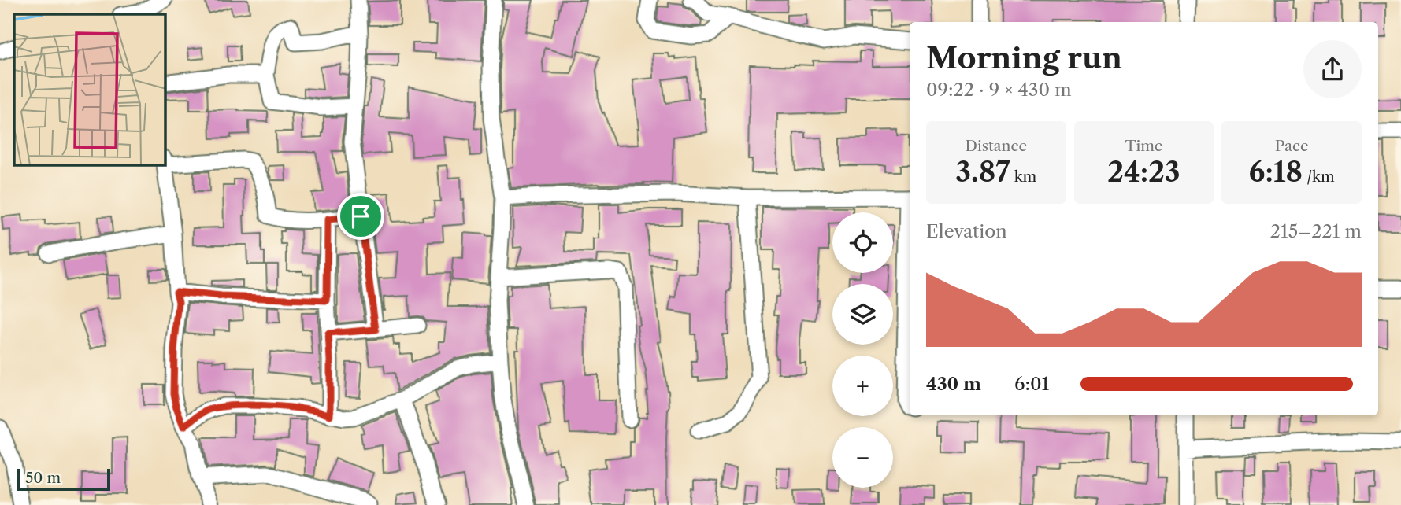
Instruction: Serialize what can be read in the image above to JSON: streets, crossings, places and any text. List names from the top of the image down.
{
  "scale_bar": "50 m",
  "page": {
    "heading": ["Morning run", "09:22 · 9 × 430 m"],
    "stats": [
      ["Distance", "3.87 km"],
      ["Time", "24:23"],
      ["Pace", "6:18 /km"]
    ],
    "chart": ["Elevation", "215–221 m"],
    "map_buttons": ["+", "−"],
    "list": [
      {
        "name": "430 m",
        "note": "6:01"
      }
    ],
    "scale": "50 m"
  }
}
